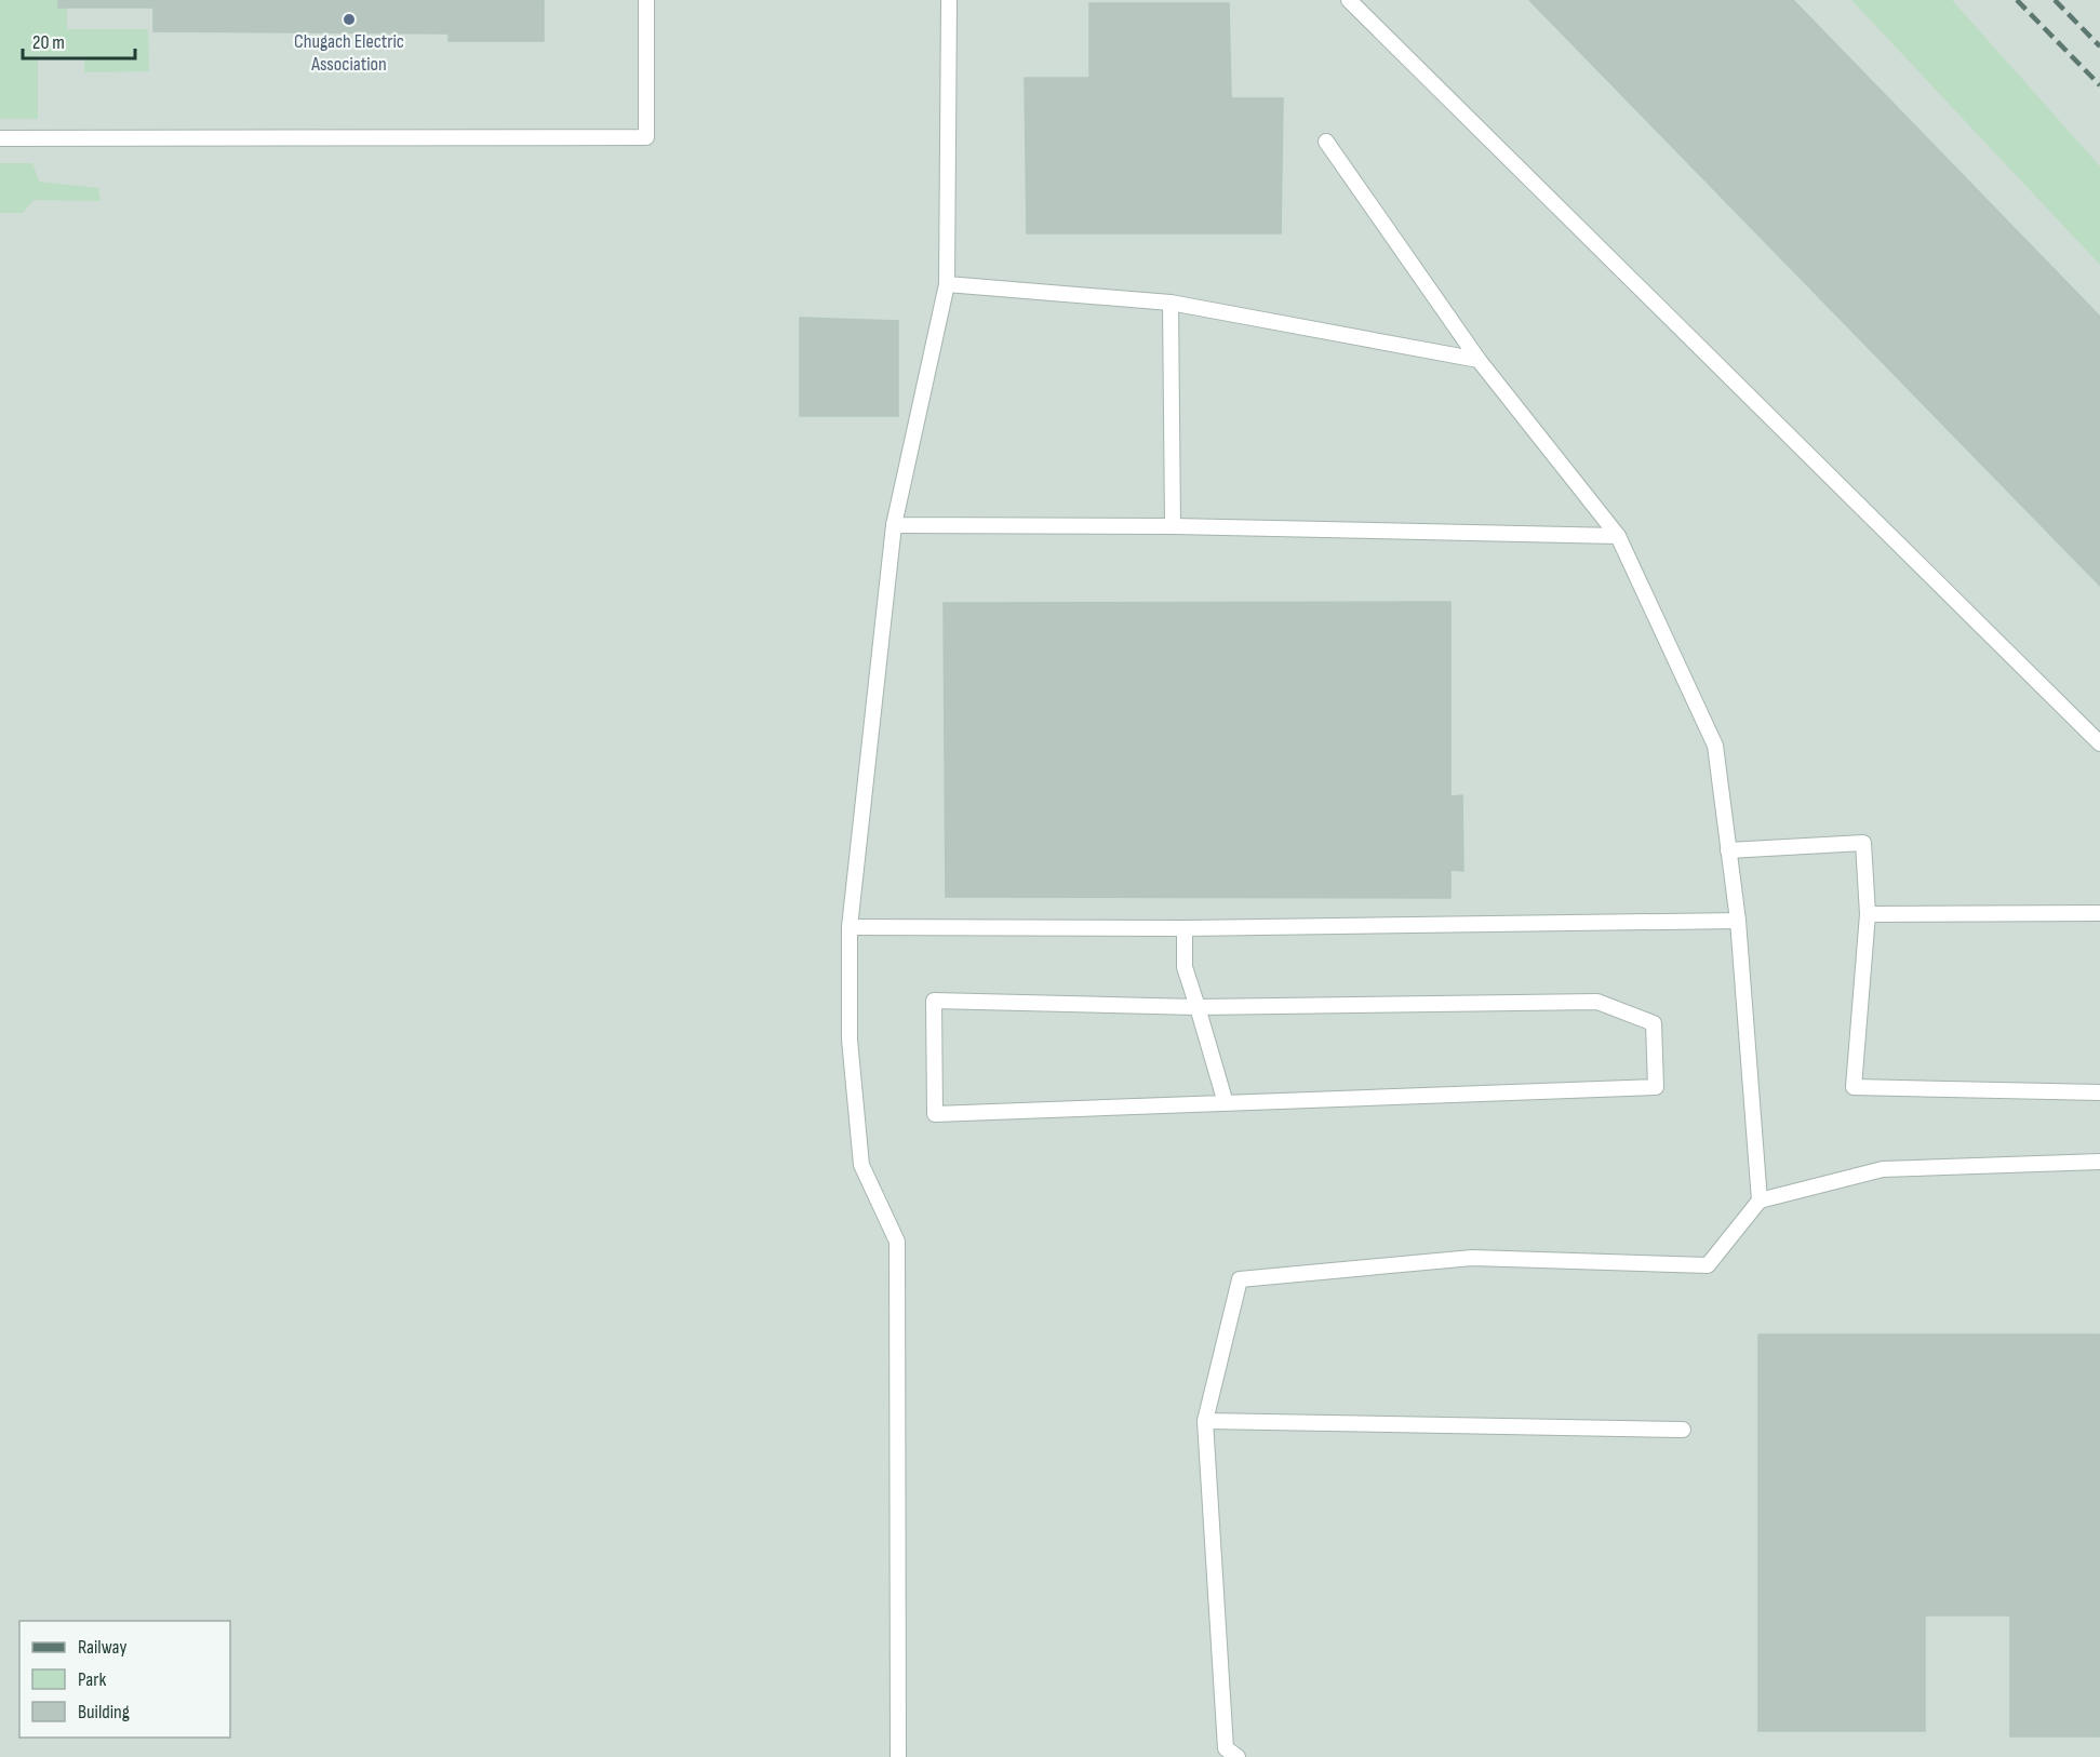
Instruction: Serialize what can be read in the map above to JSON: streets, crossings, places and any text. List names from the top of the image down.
{
  "places": ["Chugach Electric Association"],
  "legend": ["Railway", "Park", "Building"],
  "scale_bar": "20 m"
}
